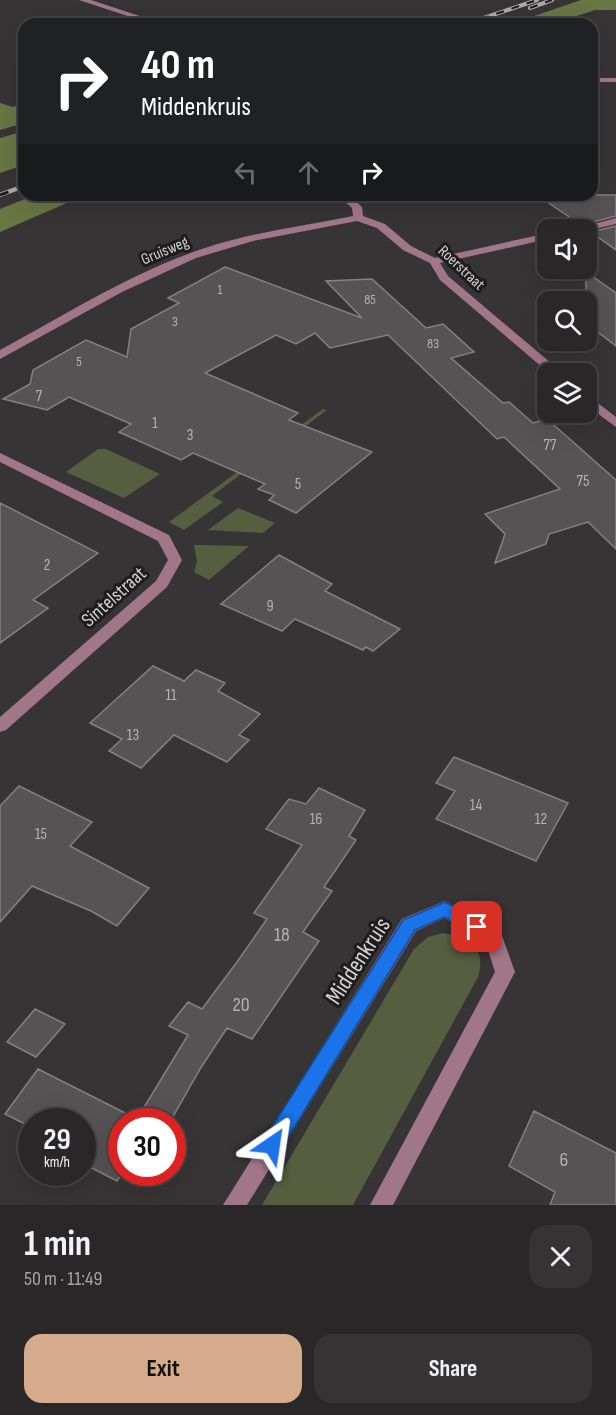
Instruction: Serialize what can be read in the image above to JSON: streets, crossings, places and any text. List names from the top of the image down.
{
  "streets": {
    "street": [
      "Gruisweg",
      "Roerstraat",
      "Sintelstraat",
      "Middenkruis"
    ]
  },
  "crossings": [
    ["Gruisweg", "Roerstraat"]
  ],
  "house_numbers": [
    "1",
    "85",
    "3",
    "83",
    "5",
    "7",
    "1",
    "3",
    "77",
    "75",
    "5",
    "2",
    "9",
    "11",
    "13",
    "14",
    "16",
    "12",
    "15",
    "18",
    "20",
    "6"
  ],
  "page": {
    "turn": ["40 m", "Middenkruis"],
    "speed": "29 km/h",
    "limit": "30",
    "heading": ["1 min", "50 m · 11:49"],
    "buttons": ["Exit", "Share"]
  }
}
